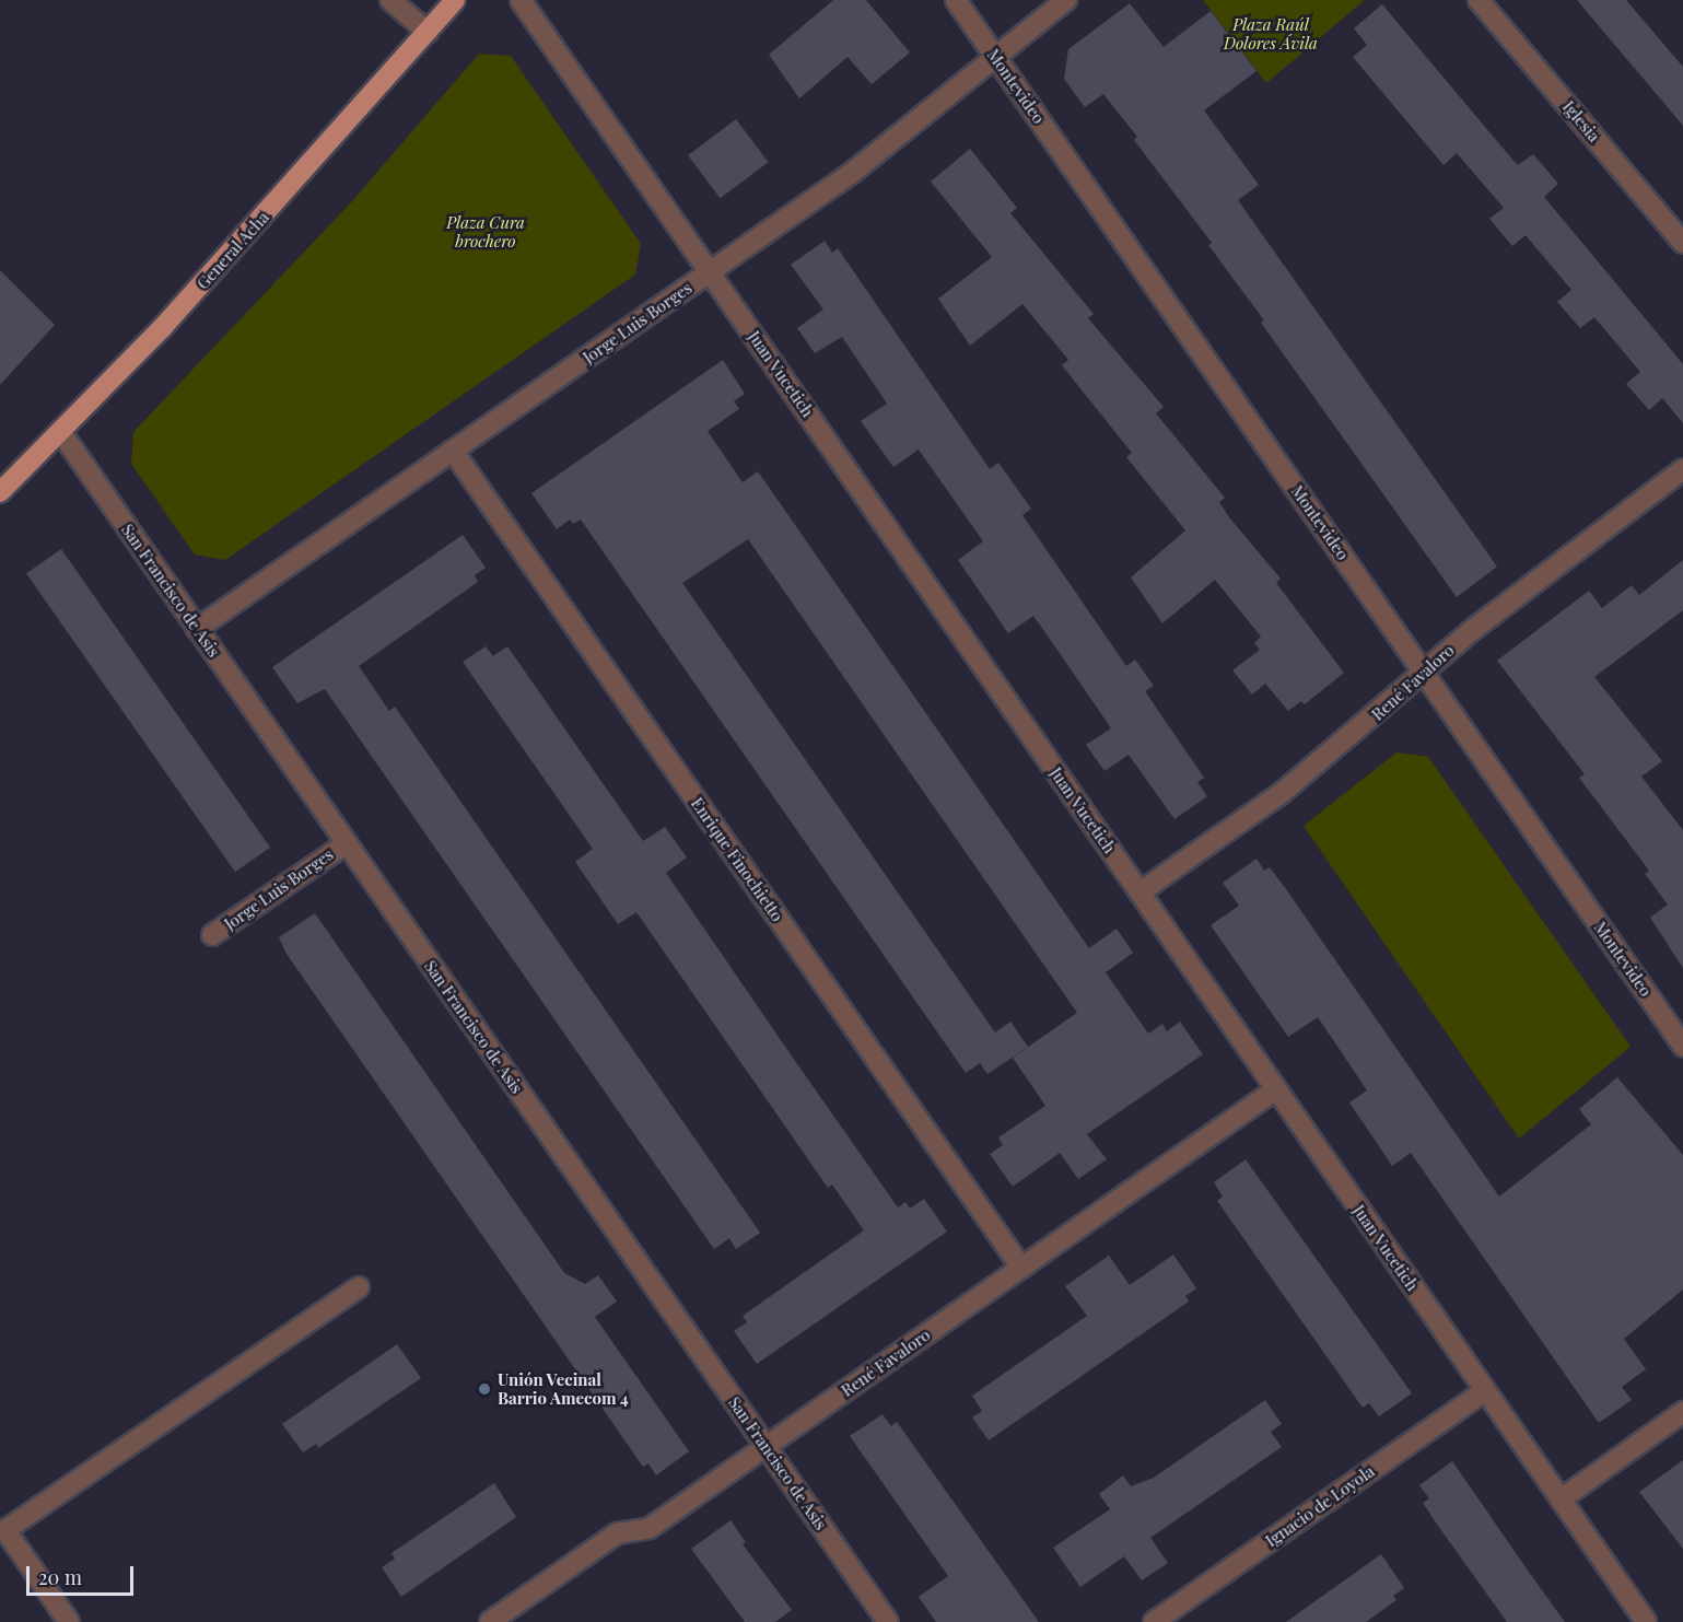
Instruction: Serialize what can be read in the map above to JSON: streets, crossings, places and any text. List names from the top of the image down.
{
  "streets": {
    "main road": ["General Acha"],
    "street": [
      "Montevideo",
      "Iglesia",
      "Jorge Luis Borges",
      "Juan Vucetich",
      "San Francisco de Asis",
      "René Favaloro",
      "Enrique Finochietto",
      "Ignacio de Loyola"
    ]
  },
  "crossings": [
    ["Montevideo", "Jorge Luis Borges"],
    ["Montevideo", "René Favaloro"],
    ["General Acha", "San Francisco de Asis"],
    ["Jorge Luis Borges", "Juan Vucetich"],
    ["Jorge Luis Borges", "San Francisco de Asis"],
    ["Jorge Luis Borges", "Enrique Finochietto"],
    ["Juan Vucetich", "René Favaloro"],
    ["Juan Vucetich", "Ignacio de Loyola"],
    ["San Francisco de Asis", "René Favaloro"],
    ["René Favaloro", "Enrique Finochietto"]
  ],
  "parks": ["Plaza Raúl Dolores Ávila", "Plaza Cura brochero"],
  "places": ["Unión Vecinal Barrio Amecom 4"],
  "scale_bar": "20 m"
}
